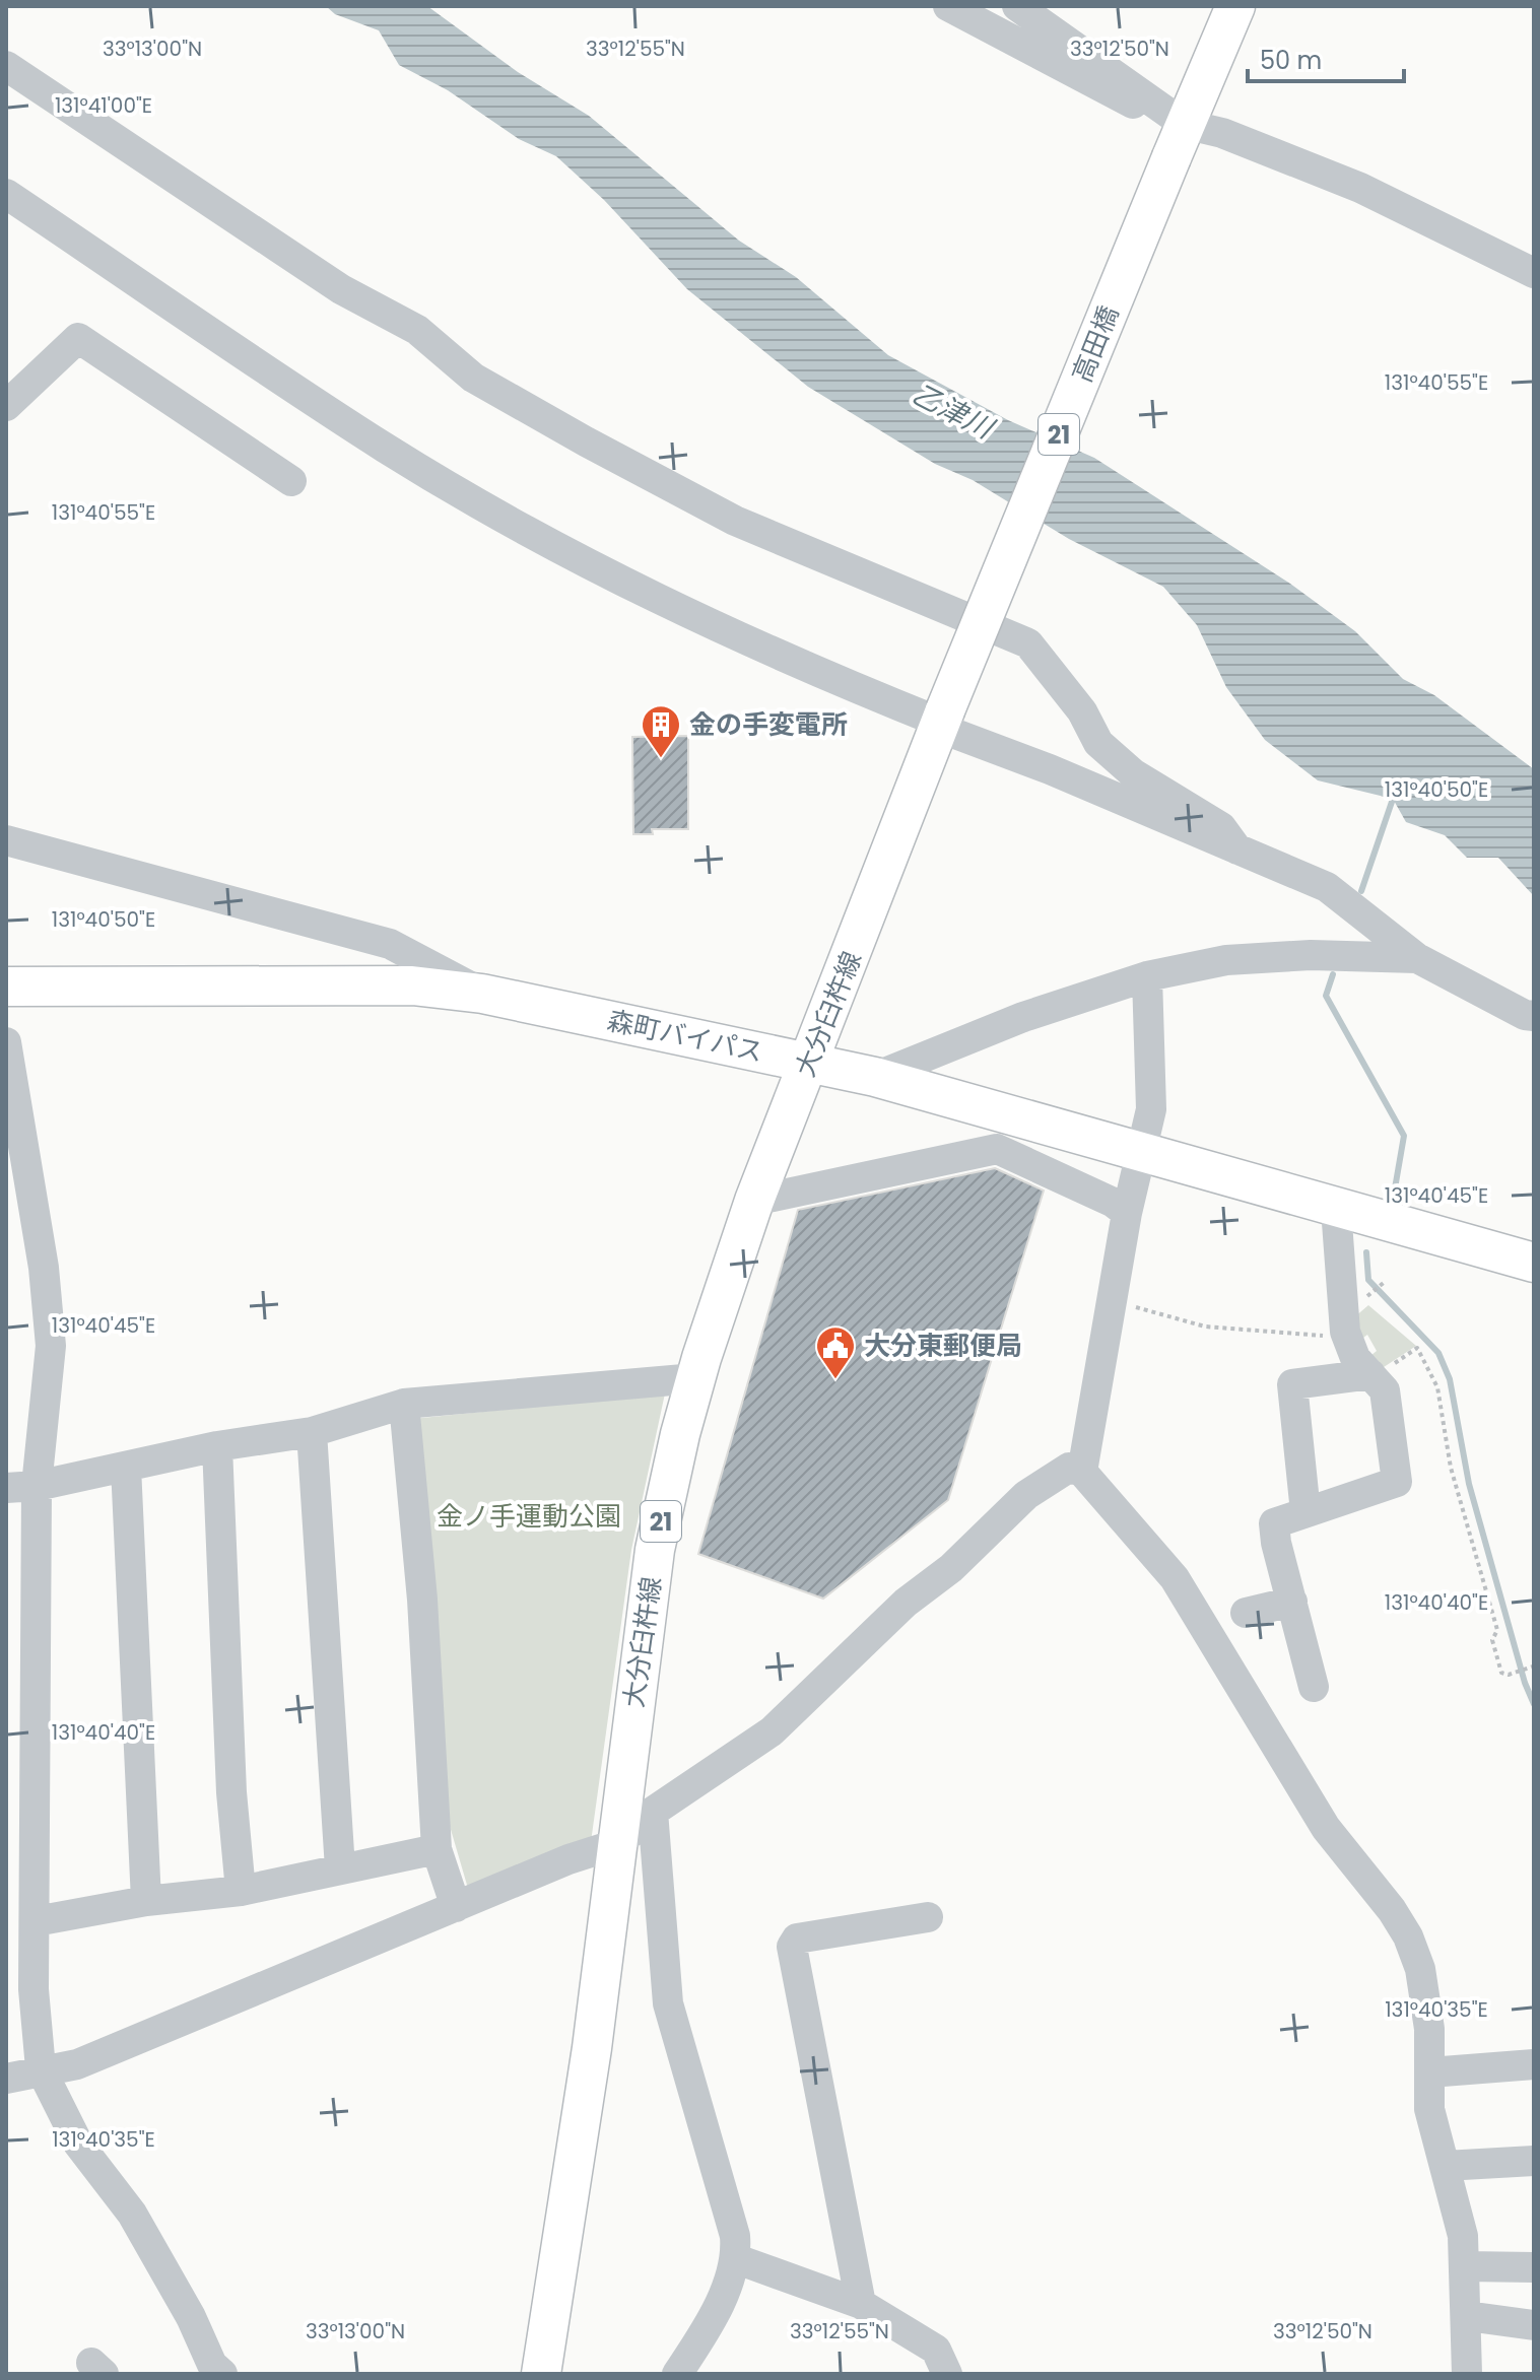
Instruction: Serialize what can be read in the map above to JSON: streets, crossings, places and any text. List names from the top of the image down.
{
  "streets": {
    "main road": [
      "高田橋",
      "21",
      "大分臼杵線",
      "森町バイパス"
    ]
  },
  "crossings": [
    ["高田橋", "21"],
    ["高田橋", "大分臼杵線"],
    ["大分臼杵線", "森町バイパス"]
  ],
  "water": ["乙津川"],
  "parks": ["金ノ手運動公園"],
  "places": {
    "building": ["金の手変電所"],
    "public building": ["大分東郵便局"]
  },
  "scale_bar": "50 m",
  "coordinates": [
    "33°13'00\"N",
    "33°12'55\"N",
    "33°12'50\"N",
    "131°41'00\"E",
    "131°40'55\"E",
    "131°40'50\"E",
    "131°40'45\"E",
    "131°40'40\"E",
    "131°40'35\"E"
  ]
}
